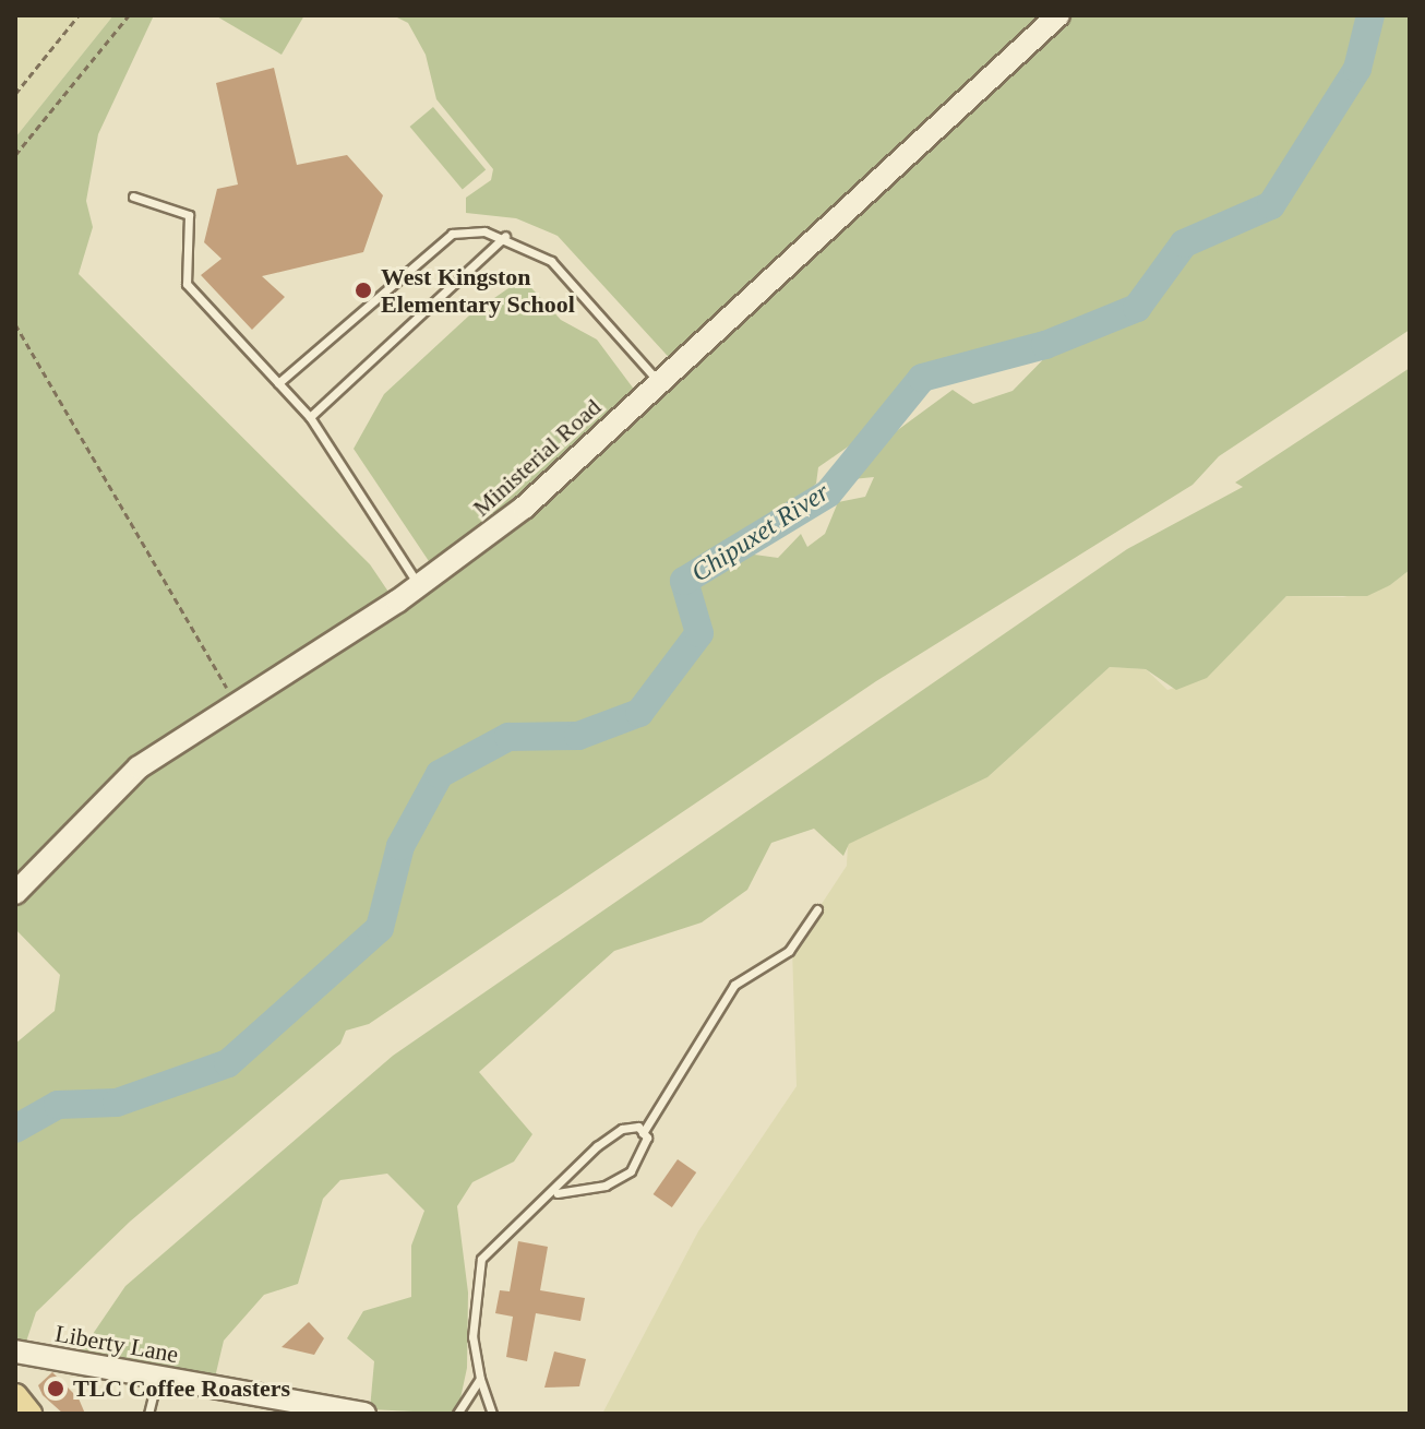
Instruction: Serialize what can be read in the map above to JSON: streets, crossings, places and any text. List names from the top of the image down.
{
  "streets": {
    "main road": ["Ministerial Road", "Liberty Lane"]
  },
  "water": ["Chipuxet River"],
  "places": ["West Kingston Elementary School", "TLC Coffee Roasters"]
}
